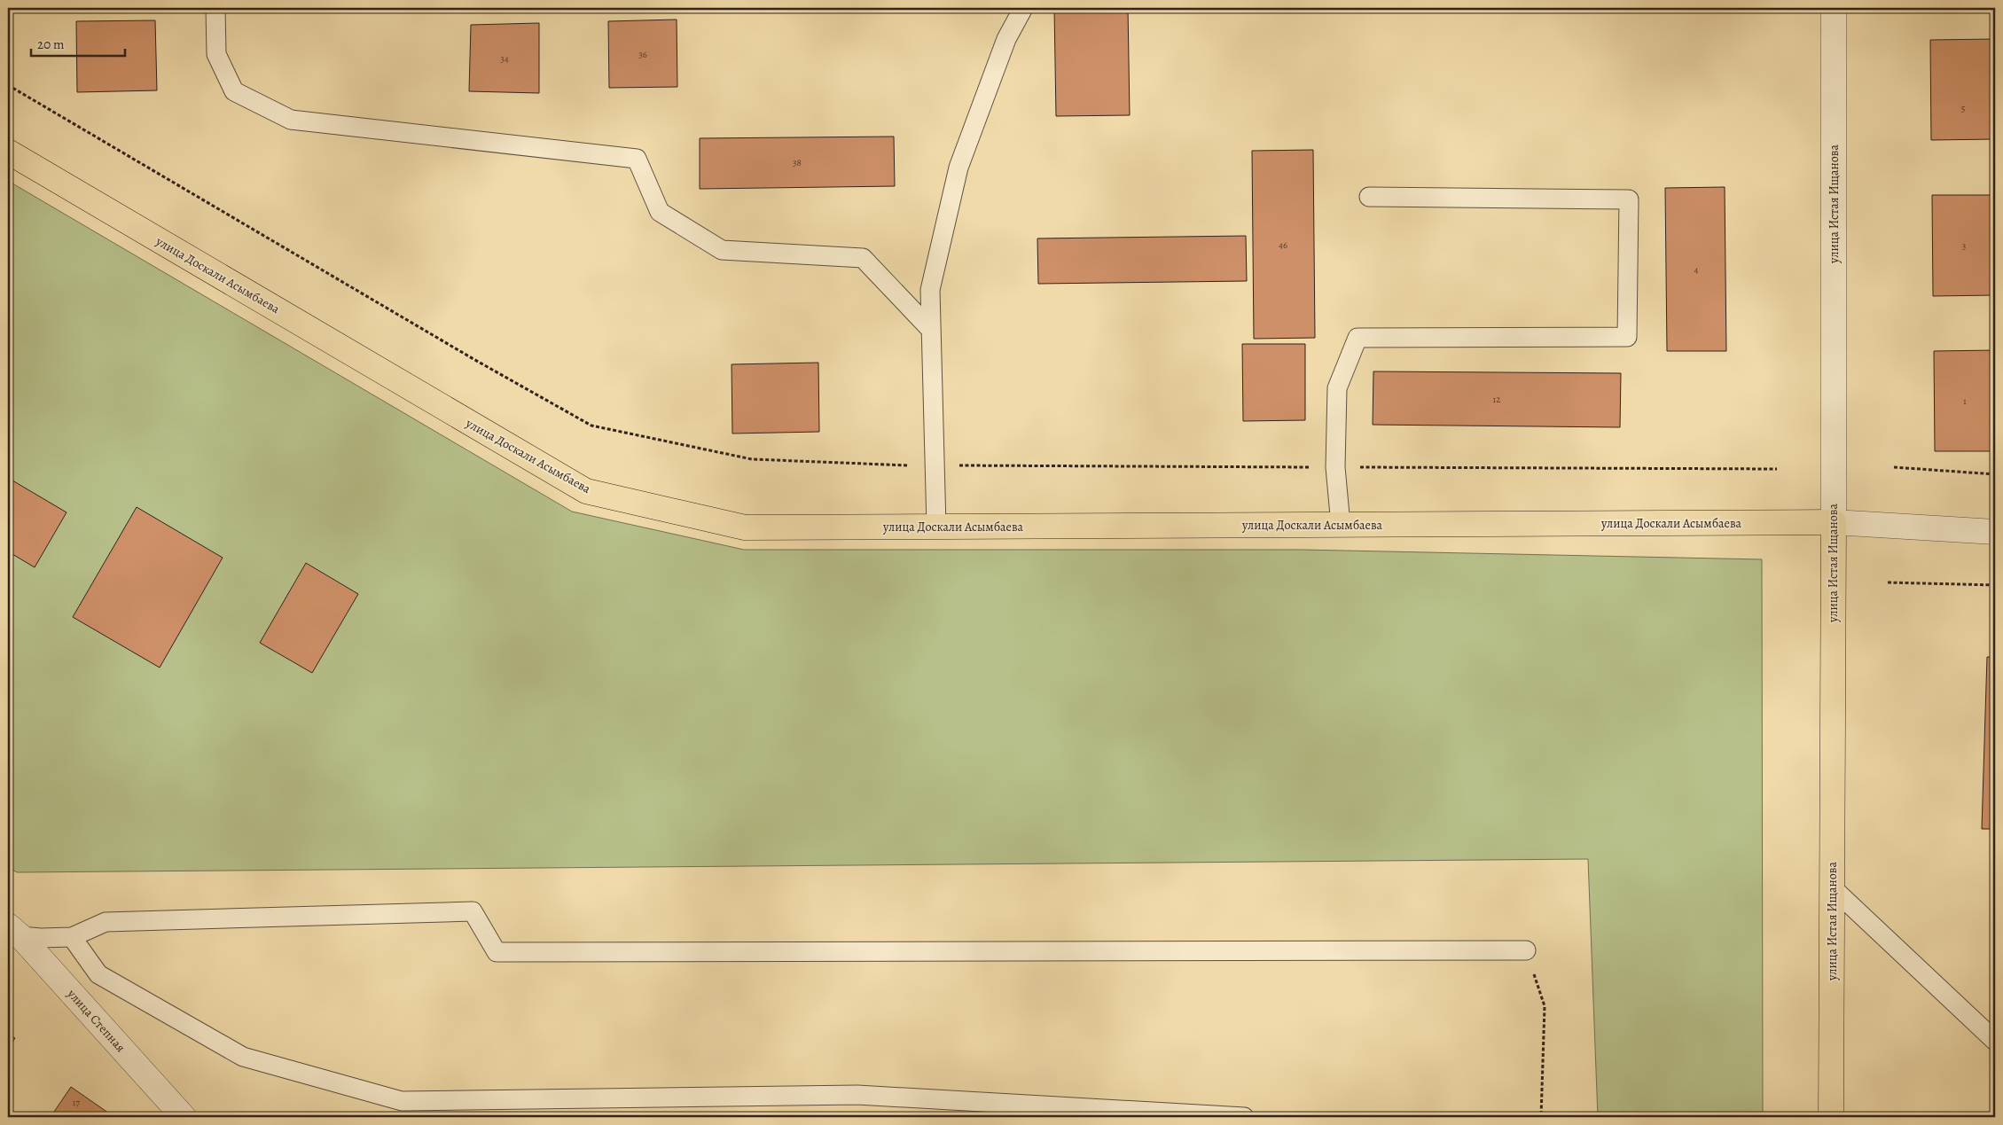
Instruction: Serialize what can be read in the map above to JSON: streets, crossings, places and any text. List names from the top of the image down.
{
  "streets": {
    "main road": ["улица Истая Ищанова", "улица Доскали Асымбаева"],
    "street": ["улица Степная"]
  },
  "crossings": [
    ["улица Истая Ищанова", "улица Доскали Асымбаева"]
  ],
  "house_numbers": [
    "36",
    "34",
    "5",
    "38",
    "46",
    "3",
    "4",
    "12",
    "1",
    "17"
  ],
  "scale_bar": "20 m"
}
